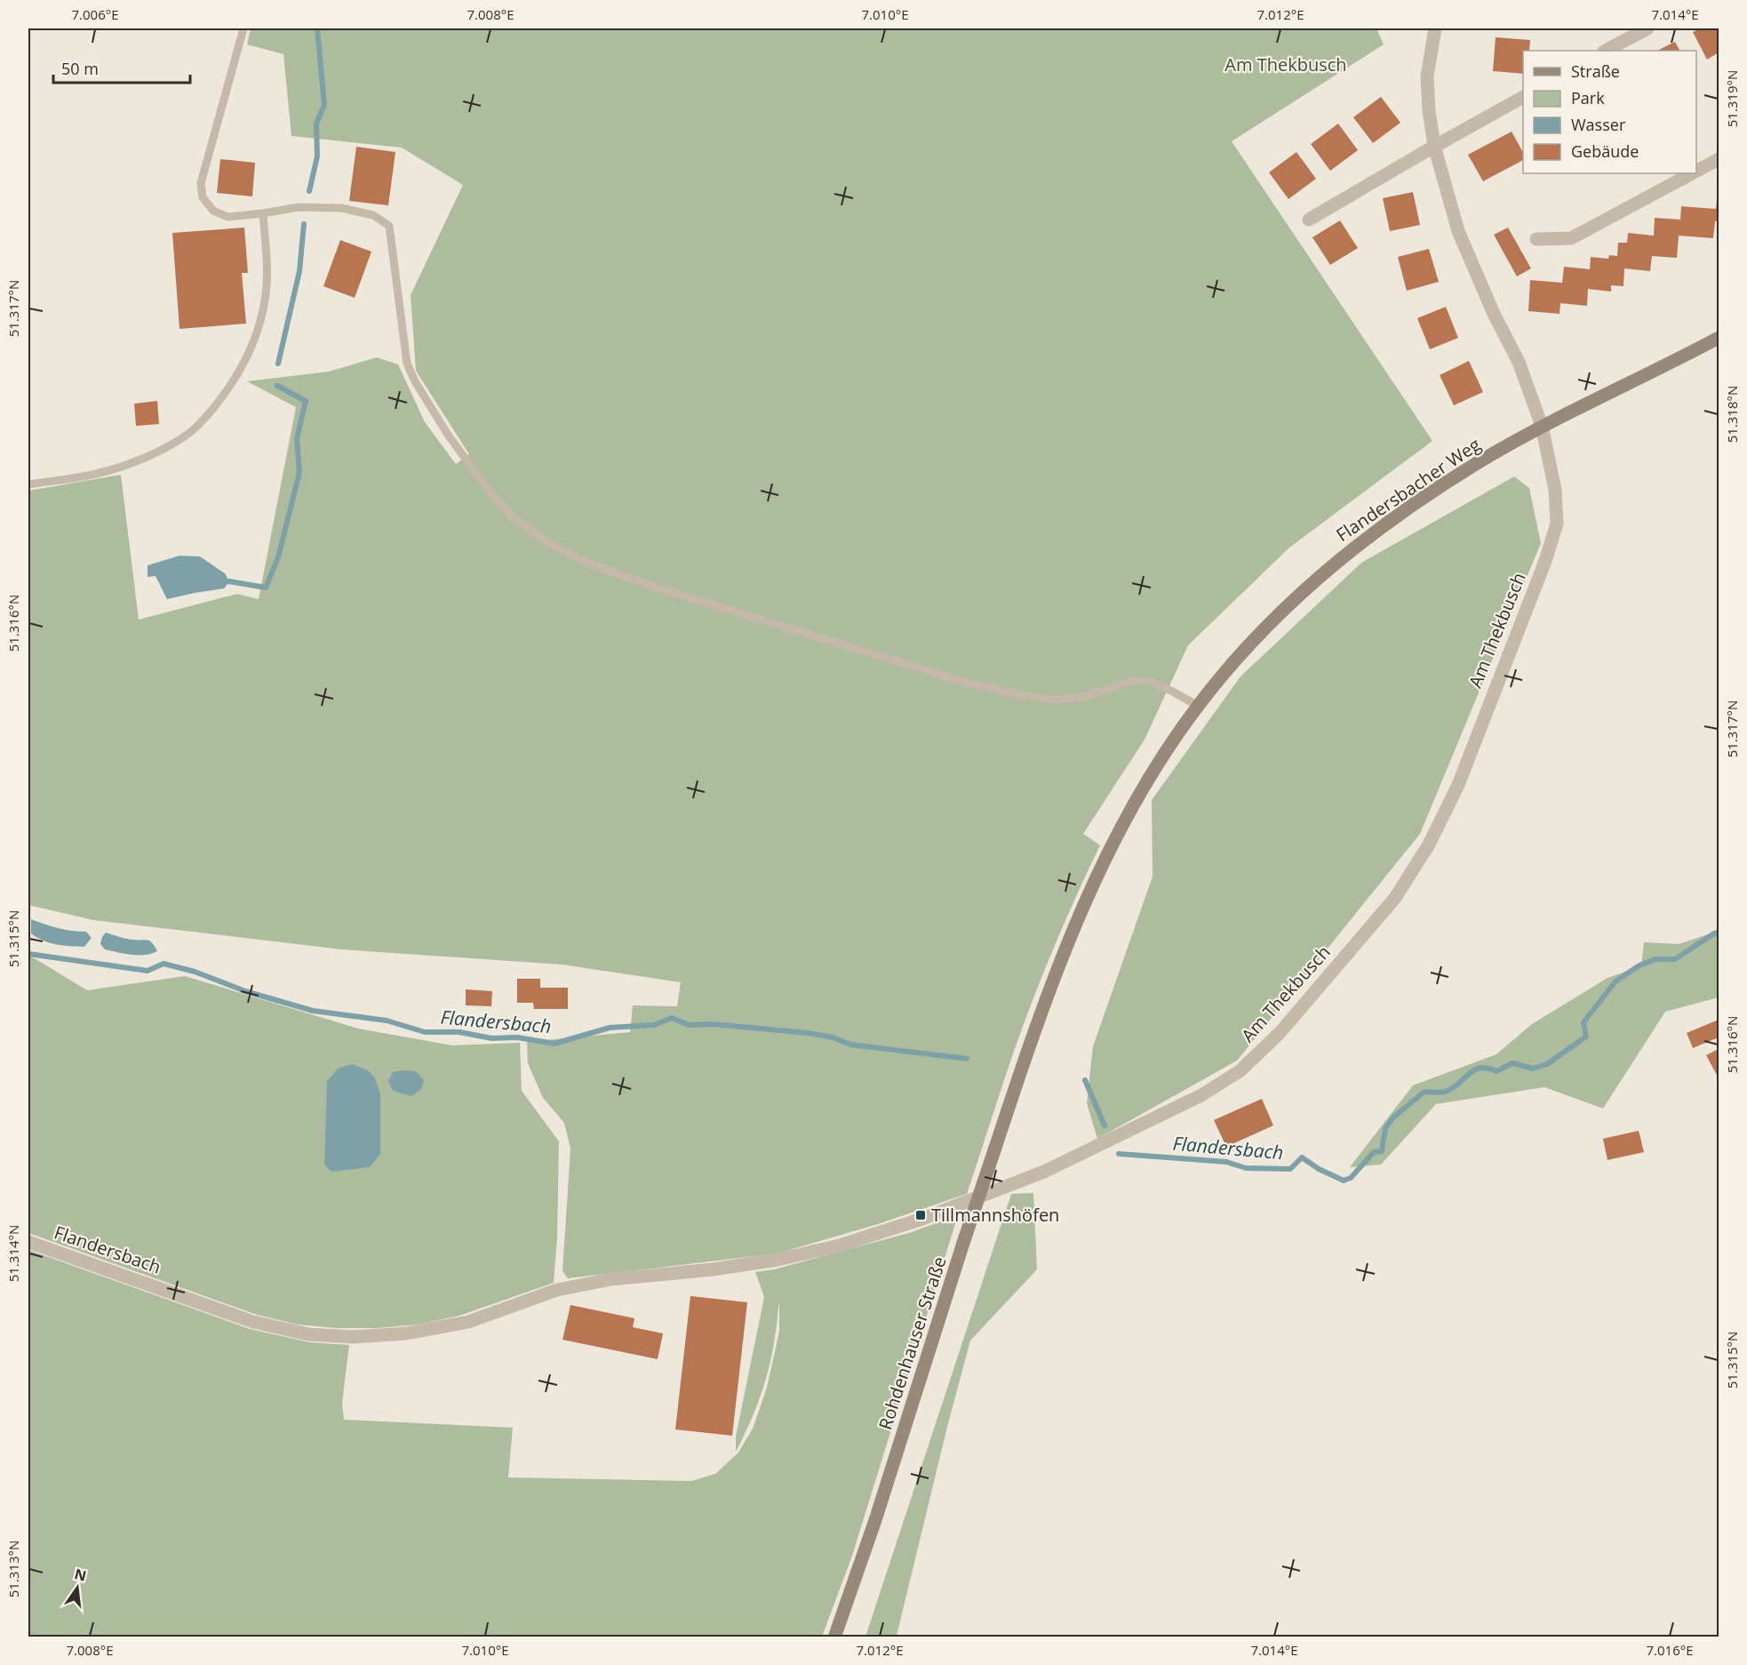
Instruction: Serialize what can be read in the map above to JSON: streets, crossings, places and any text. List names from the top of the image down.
{
  "streets": {
    "main road": ["Flandersbacher Weg", "Rohdenhauser Straße"],
    "street": ["Am Thekbusch", "Flandersbach"]
  },
  "crossings": [
    ["Flandersbacher Weg", "Am Thekbusch"],
    ["Flandersbacher Weg", "Rohdenhauser Straße"],
    ["Am Thekbusch", "Flandersbach"]
  ],
  "water": ["Flandersbach"],
  "parks": ["Am Thekbusch"],
  "places": {
    "transit": ["Tillmannshöfen"]
  },
  "legend": [
    "Straße",
    "Park",
    "Wasser",
    "Gebäude"
  ],
  "scale_bar": "50 m",
  "north": "top",
  "coordinates": [
    "7.006°E",
    "7.008°E",
    "7.010°E",
    "7.012°E",
    "7.014°E",
    "51.319°N",
    "51.317°N",
    "51.318°N",
    "51.316°N",
    "51.315°N",
    "51.314°N",
    "51.313°N",
    "7.016°E"
  ]
}
